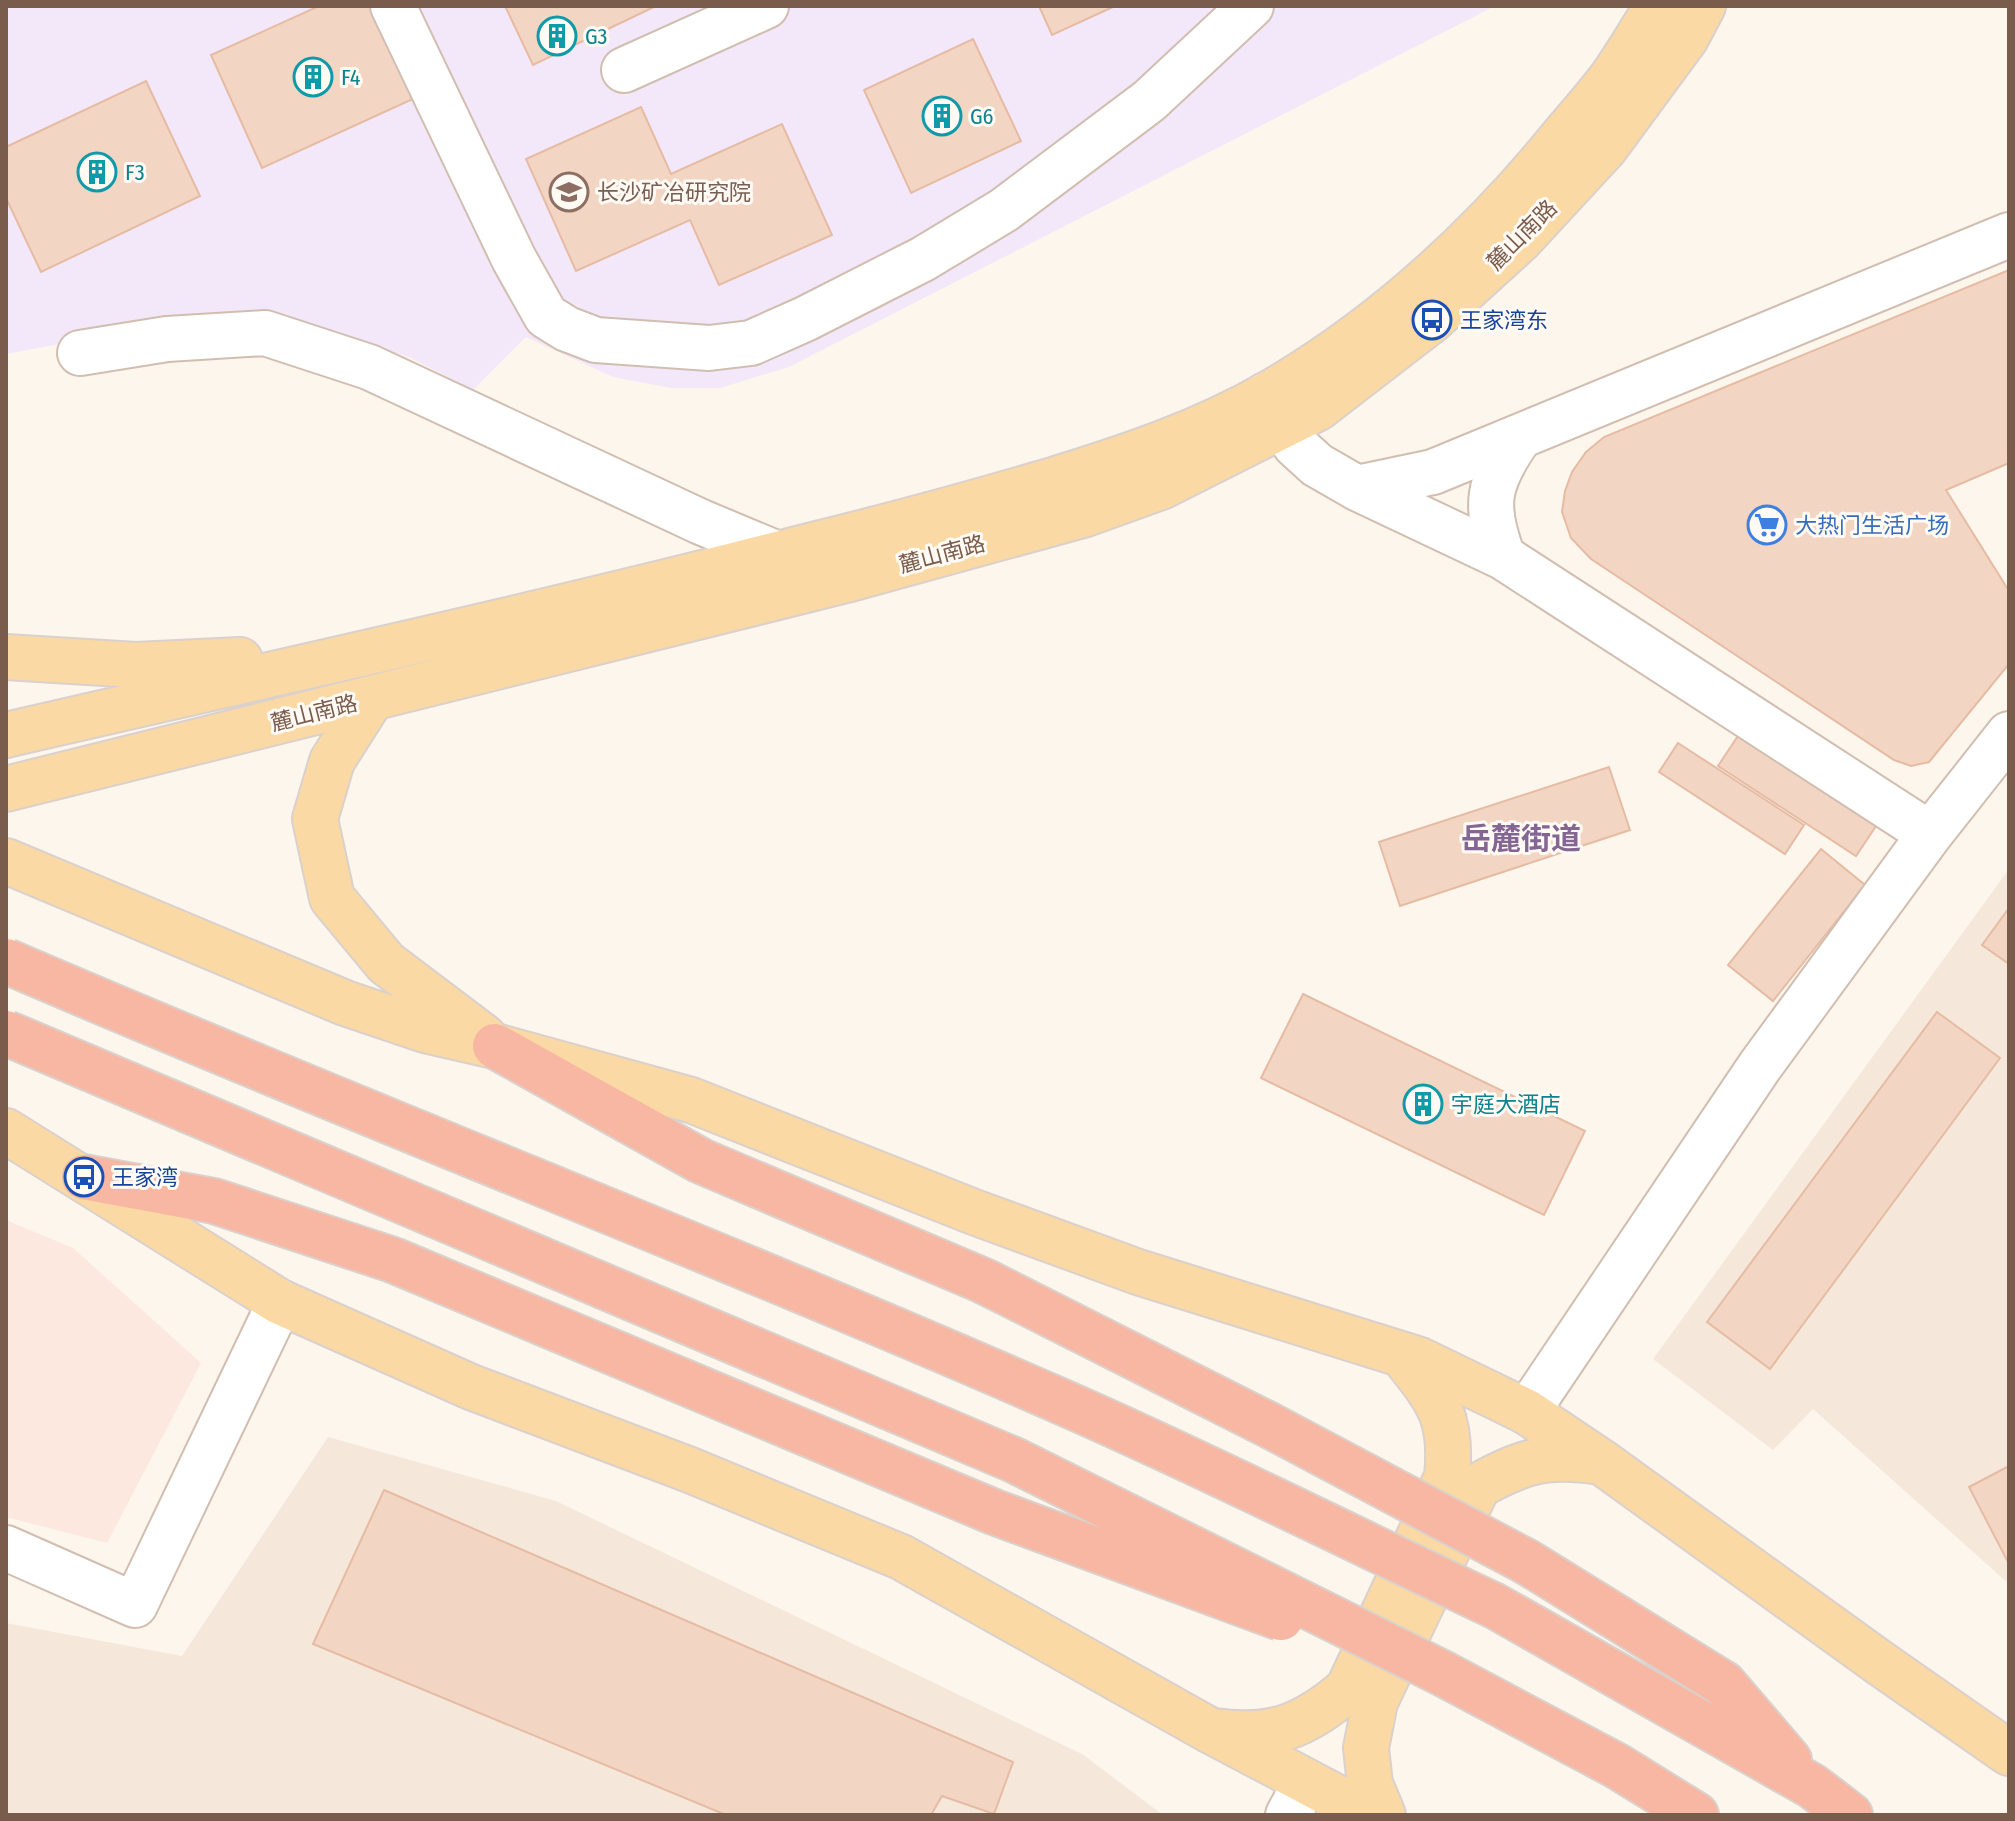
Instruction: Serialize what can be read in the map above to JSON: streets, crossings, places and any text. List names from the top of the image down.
{
  "streets": {
    "main road": ["麓山南路"]
  },
  "districts": ["岳麓街道"],
  "places": {
    "building": [
      "G3",
      "F4",
      "G6",
      "F3",
      "宇庭大酒店"
    ],
    "school or university": ["长沙矿冶研究院"],
    "bus stop": ["王家湾东", "王家湾"],
    "supermarket": ["大热门生活广场"]
  }
}
